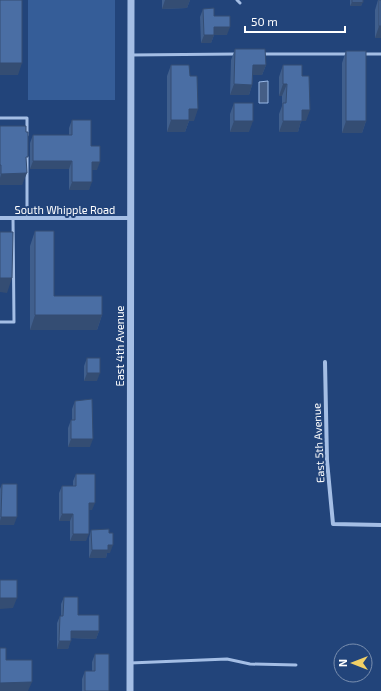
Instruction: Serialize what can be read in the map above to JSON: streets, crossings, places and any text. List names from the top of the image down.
{
  "streets": {
    "street": ["South Whipple Road", "East 4th Avenue", "East 5th Avenue"]
  },
  "crossings": [
    ["South Whipple Road", "East 4th Avenue"]
  ],
  "scale_bar": "50 m",
  "north": "left"
}
